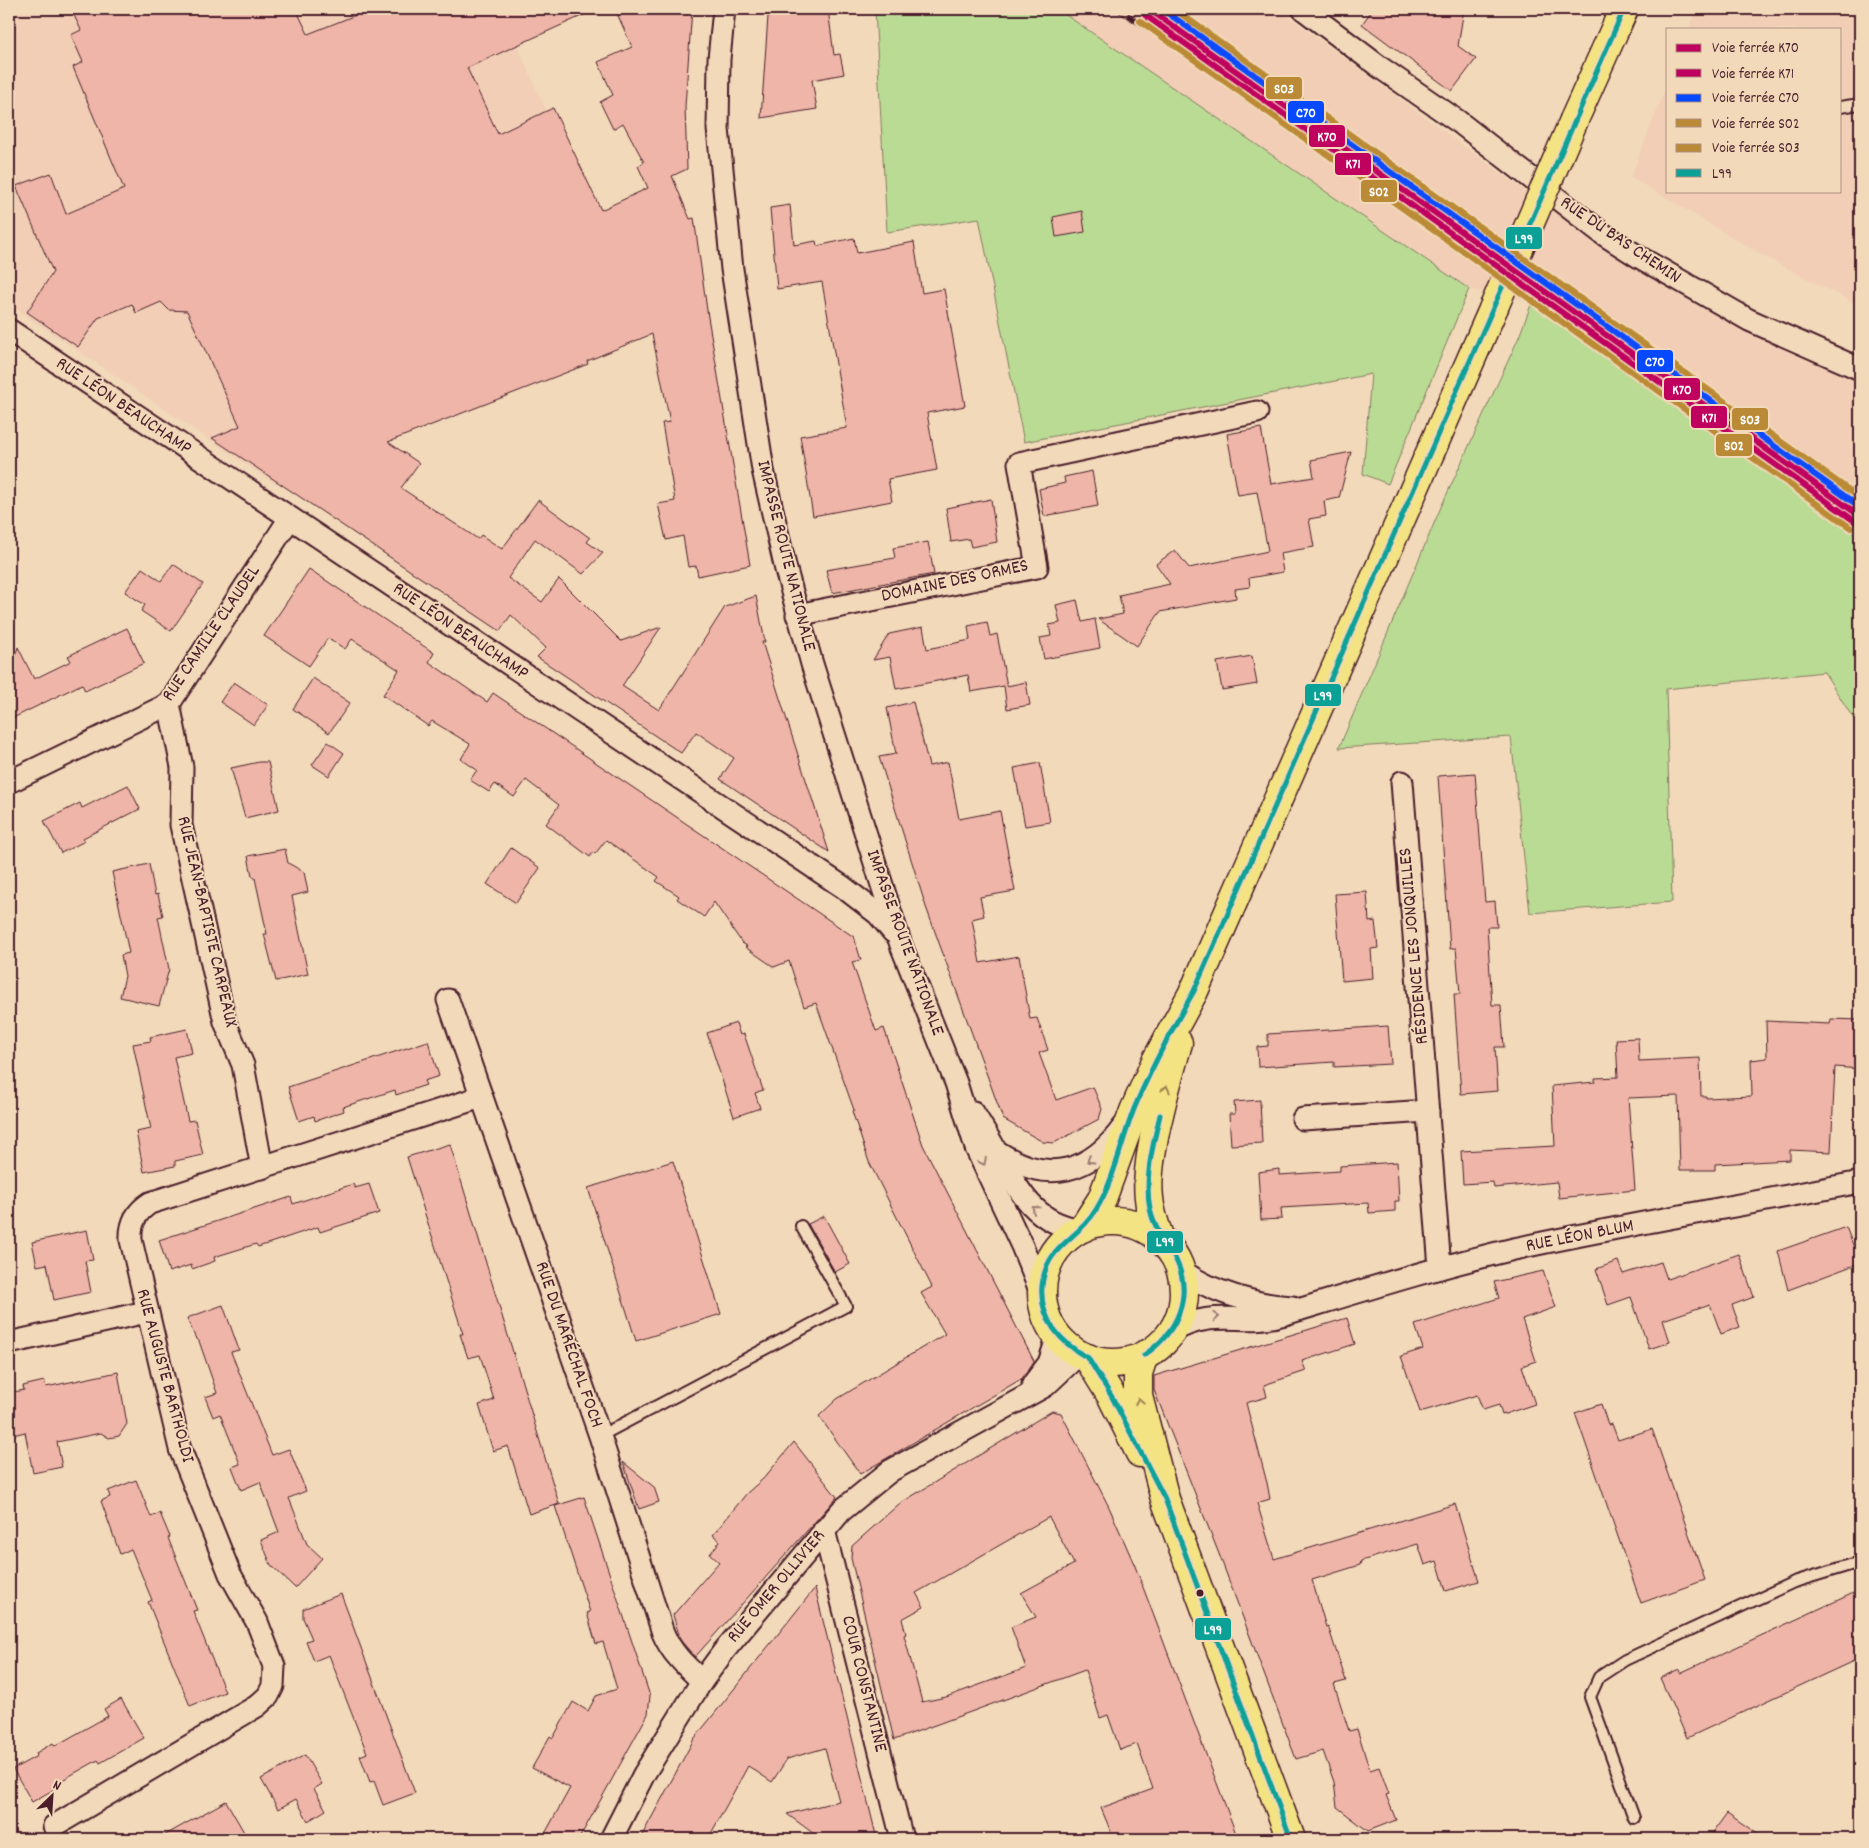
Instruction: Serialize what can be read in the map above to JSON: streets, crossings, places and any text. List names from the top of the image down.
{
  "streets": {
    "street": [
      "RUE DU BAS CHEMIN",
      "RUE LÉON BEAUCHAMP",
      "IMPASSE ROUTE NATIONALE",
      "DOMAINE DES ORMES",
      "RUE CAMILLE CLAUDEL",
      "RUE JEAN-BAPTISTE CARPEAUX",
      "RÉSIDENCE LES JONQUILLES",
      "RUE LÉON BLUM",
      "RUE DU MARÉCHAL FOCH",
      "RUE AUGUSTE BARTHOLDI",
      "RUE OMER OLLIVIER",
      "COUR CONSTANTINE"
    ]
  },
  "crossings": [
    ["RUE LÉON BEAUCHAMP", "IMPASSE ROUTE NATIONALE"],
    ["RUE LÉON BEAUCHAMP", "RUE CAMILLE CLAUDEL"],
    ["IMPASSE ROUTE NATIONALE", "DOMAINE DES ORMES"],
    ["IMPASSE ROUTE NATIONALE", "RUE LÉON BLUM"],
    ["IMPASSE ROUTE NATIONALE", "RUE OMER OLLIVIER"],
    ["RUE CAMILLE CLAUDEL", "RUE JEAN-BAPTISTE CARPEAUX"],
    ["RUE JEAN-BAPTISTE CARPEAUX", "RUE AUGUSTE BARTHOLDI"],
    ["RÉSIDENCE LES JONQUILLES", "RUE LÉON BLUM"],
    ["RUE LÉON BLUM", "RUE OMER OLLIVIER"],
    ["RUE DU MARÉCHAL FOCH", "RUE AUGUSTE BARTHOLDI"],
    ["RUE DU MARÉCHAL FOCH", "RUE OMER OLLIVIER"],
    ["RUE OMER OLLIVIER", "COUR CONSTANTINE"]
  ],
  "lines": [
    "rail line K70",
    "rail line C70",
    "rail line S03",
    "transit line L99",
    "rail line K71",
    "rail line S02"
  ],
  "legend": [
    "Voie ferrée K70",
    "Voie ferrée K71",
    "Voie ferrée C70",
    "Voie ferrée S02",
    "Voie ferrée S03",
    "L99"
  ],
  "north": "top right"
}
